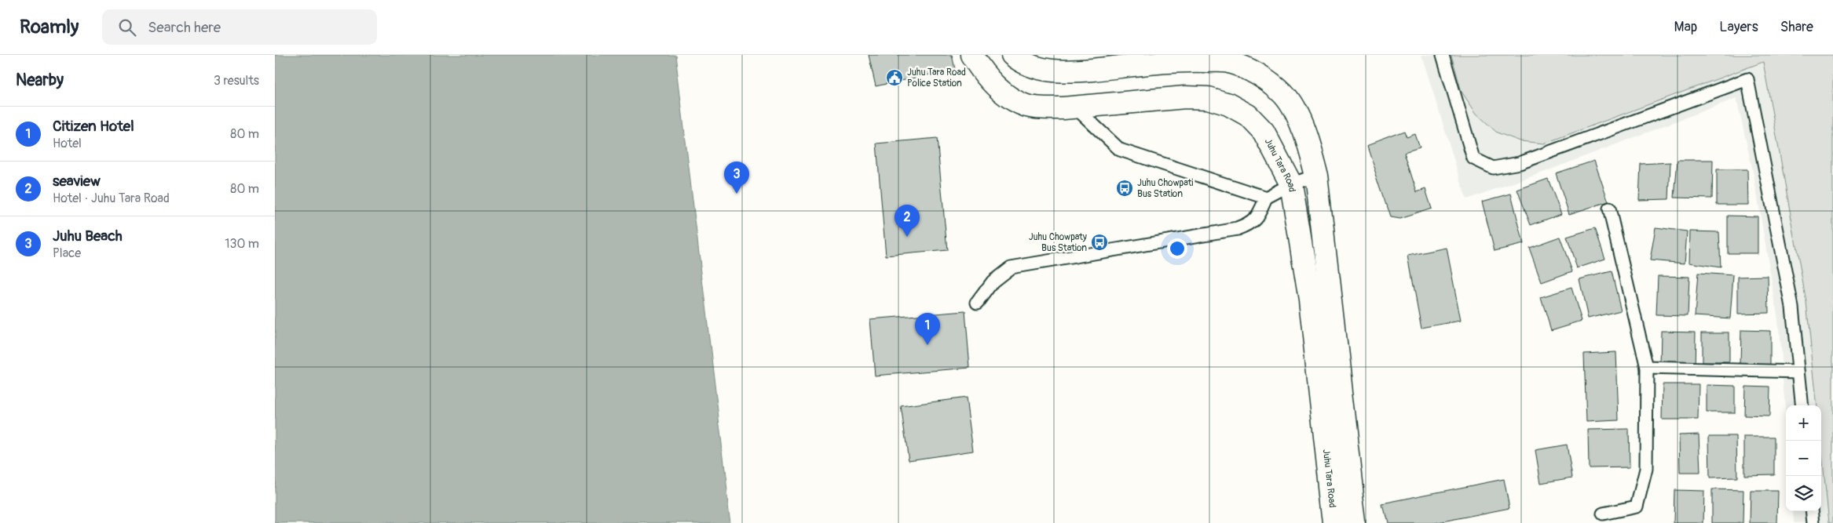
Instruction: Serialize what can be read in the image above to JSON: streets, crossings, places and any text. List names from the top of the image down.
{
  "streets": {
    "main road": ["Juhu Tara Road"]
  },
  "places": {
    "public building": ["Juhu Tara Road Police Station"],
    "bus stop": ["Juhu Chowpati Bus Station", "Juhu Chowpaty Bus Station"]
  },
  "page": {
    "header": "Roamly",
    "search": "Search here",
    "nav": ["Map", "Layers", "Share"],
    "heading": ["Nearby", "3 results"],
    "list": [
      {
        "mark": "1",
        "name": "Citizen Hotel",
        "note": "Hotel",
        "value": "80 m"
      },
      {
        "mark": "2",
        "name": "seaview",
        "note": "Hotel · Juhu Tara Road",
        "value": "80 m"
      },
      {
        "mark": "3",
        "name": "Juhu Beach",
        "note": "Place",
        "value": "130 m"
      }
    ],
    "pins": ["3", "2", "1"],
    "map_buttons": ["+", "−"]
  }
}
